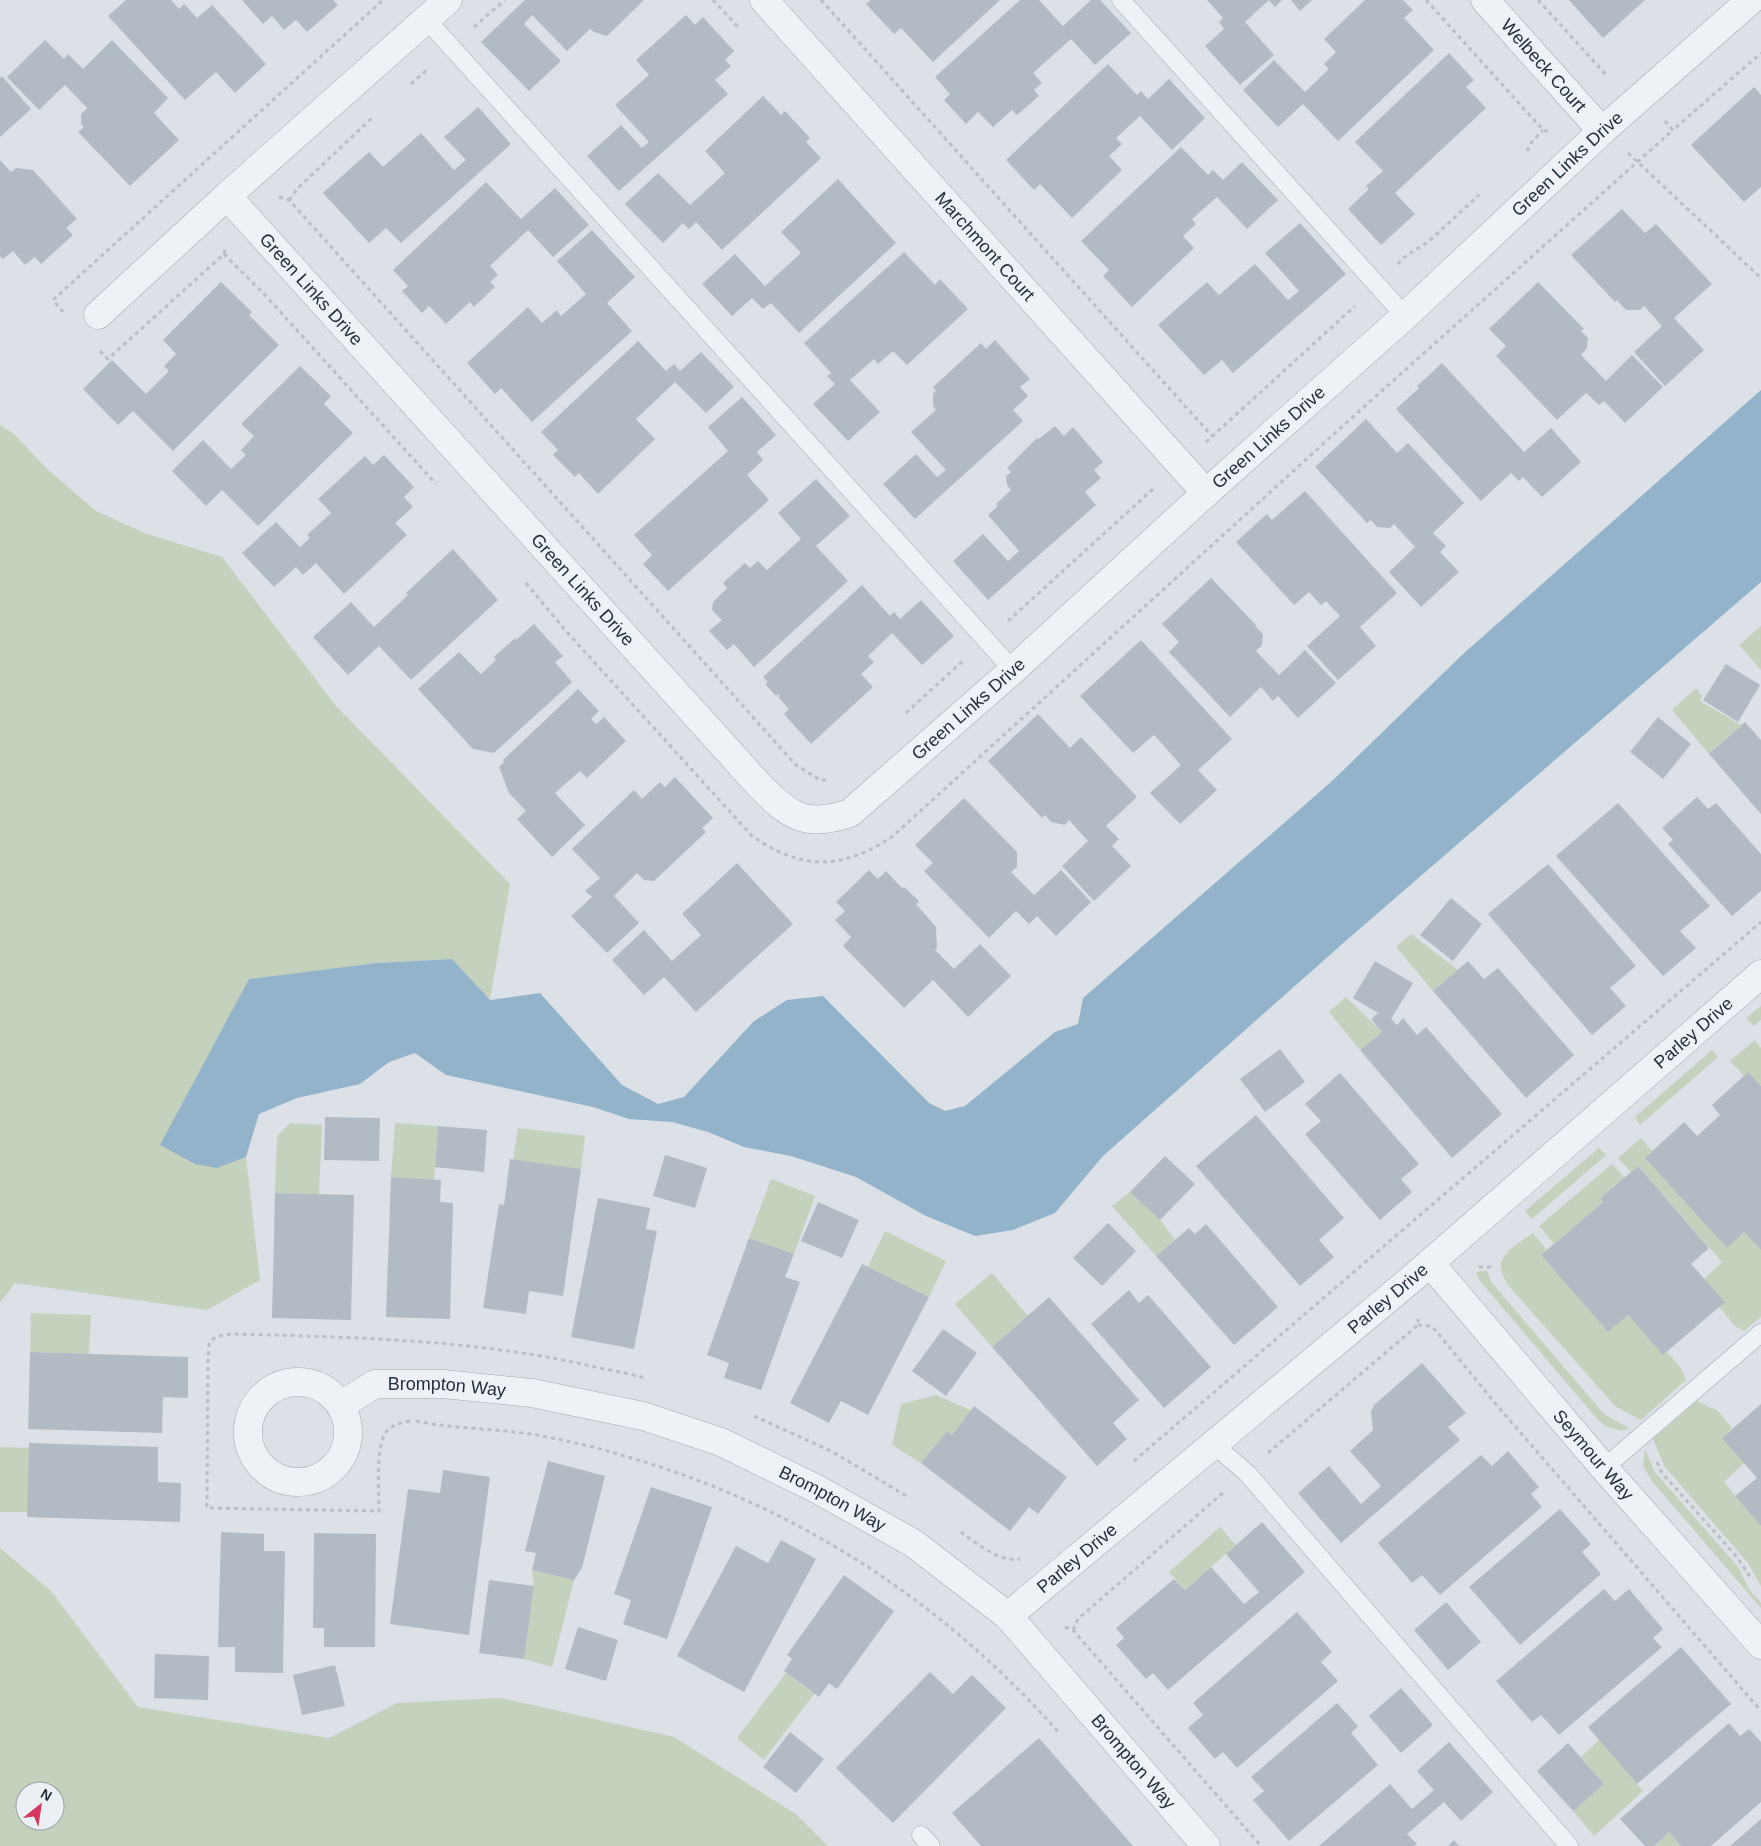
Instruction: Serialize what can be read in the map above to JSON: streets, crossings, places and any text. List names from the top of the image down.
{
  "streets": {
    "street": [
      "Welbeck Court",
      "Green Links Drive",
      "Marchmont Court",
      "Parley Drive",
      "Brompton Way",
      "Seymour Way"
    ]
  },
  "crossings": [
    ["Welbeck Court", "Green Links Drive"],
    ["Green Links Drive", "Marchmont Court"],
    ["Parley Drive", "Brompton Way"],
    ["Parley Drive", "Seymour Way"]
  ],
  "north": "top right"
}
